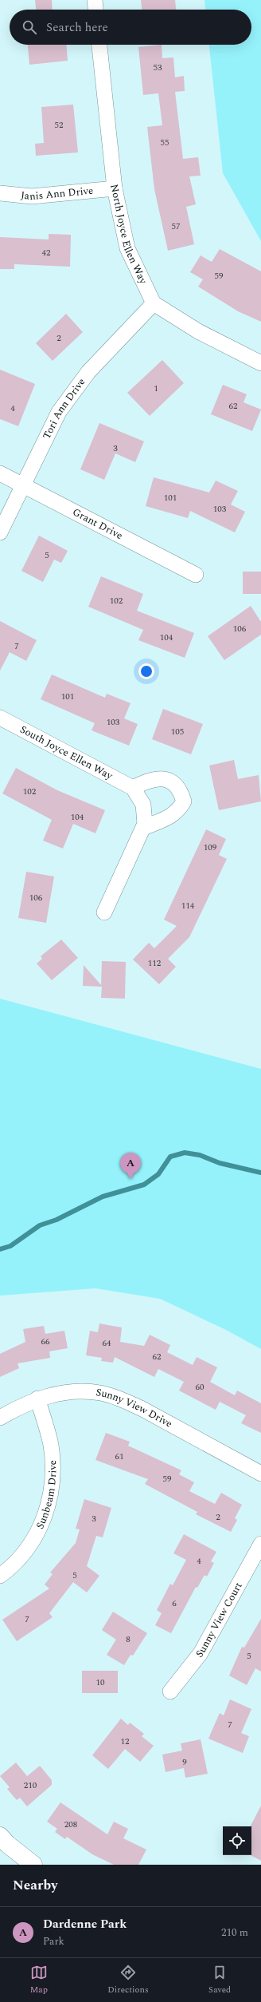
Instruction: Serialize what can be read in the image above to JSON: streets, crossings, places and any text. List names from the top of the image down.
{
  "streets": {
    "street": [
      "Janis Ann Drive",
      "North Joyce Ellen Way",
      "Tori Ann Drive",
      "Grant Drive",
      "South Joyce Ellen Way",
      "Sunny View Drive",
      "Sunbeam Drive",
      "Sunny View Court"
    ]
  },
  "crossings": [
    ["Janis Ann Drive", "North Joyce Ellen Way"],
    ["North Joyce Ellen Way", "Tori Ann Drive"],
    ["Tori Ann Drive", "Grant Drive"],
    ["Sunny View Drive", "Sunbeam Drive"]
  ],
  "house_numbers": [
    "53",
    "52",
    "55",
    "57",
    "42",
    "59",
    "2",
    "1",
    "62",
    "4",
    "3",
    "101",
    "103",
    "5",
    "102",
    "106",
    "104",
    "7",
    "101",
    "103",
    "105",
    "102",
    "104",
    "109",
    "106",
    "114",
    "112",
    "66",
    "64",
    "62",
    "60",
    "61",
    "59",
    "2",
    "3",
    "4",
    "5",
    "6",
    "7",
    "8",
    "5",
    "10",
    "7",
    "12",
    "9",
    "210",
    "208"
  ],
  "page": {
    "search": "Search here",
    "pins": "A",
    "heading": "Nearby",
    "list": [
      {
        "mark": "A",
        "name": "Dardenne Park",
        "note": "Park",
        "value": "210 m"
      }
    ],
    "nav": ["Map", "Directions", "Saved"]
  }
}
